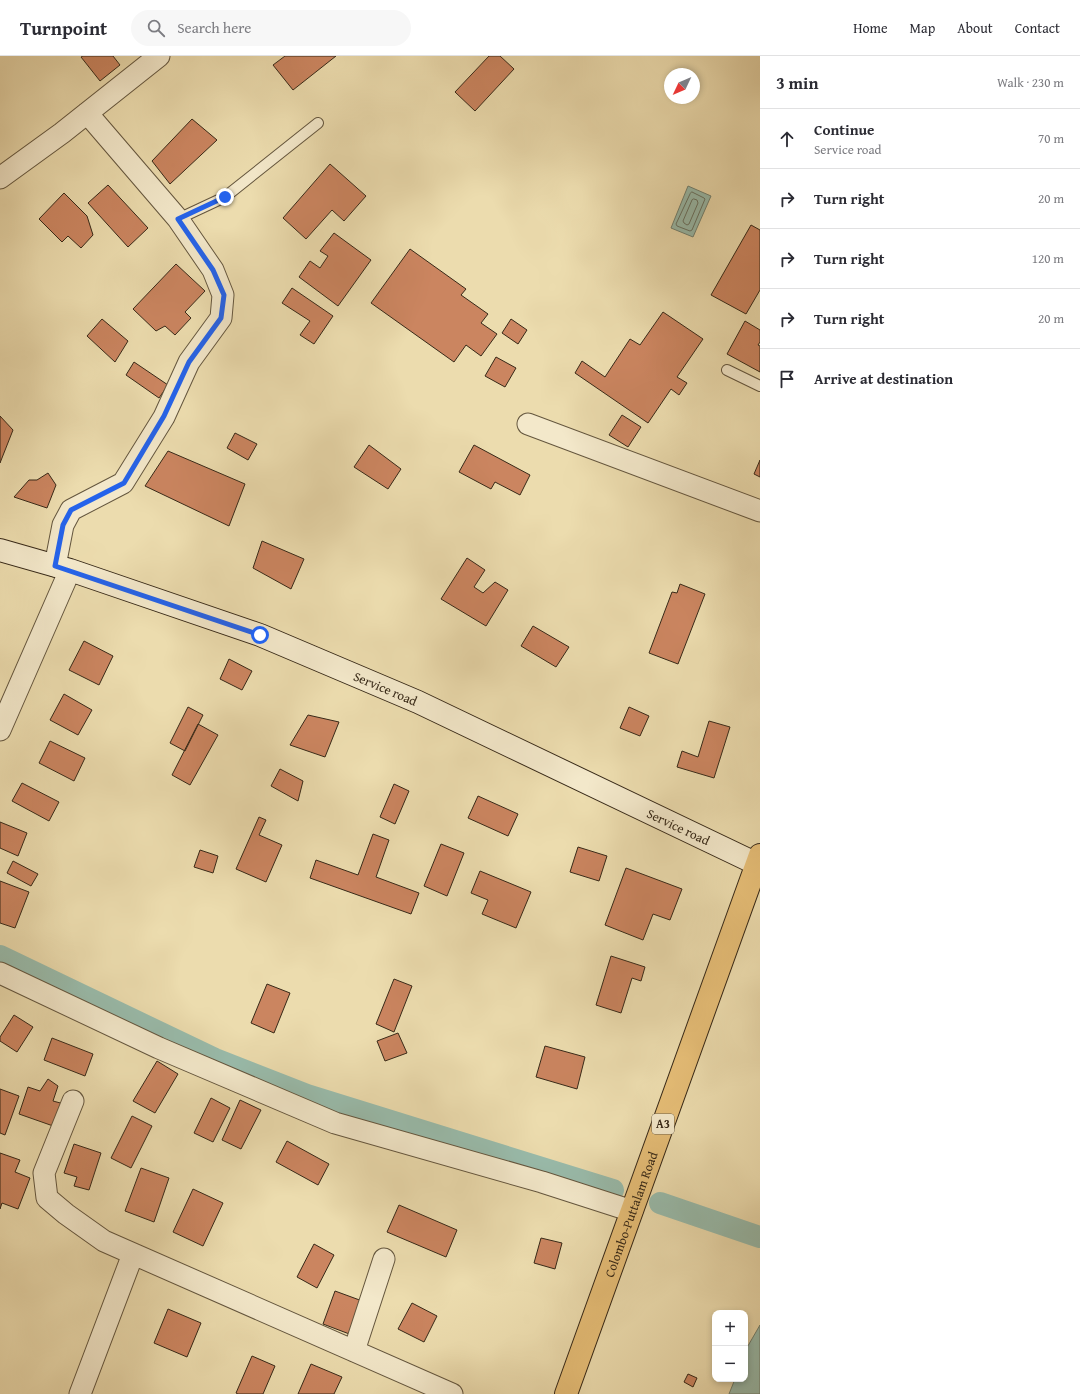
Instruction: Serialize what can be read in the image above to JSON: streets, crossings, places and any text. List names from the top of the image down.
{
  "streets": {
    "highway": ["A3", "Colombo-Puttalam Road"],
    "street": ["Service road"]
  },
  "crossings": [
    ["Service road", "Colombo-Puttalam Road"]
  ],
  "north": "bottom left",
  "page": {
    "header": "Turnpoint",
    "search": "Search here",
    "nav": [
      "Home",
      "Map",
      "About",
      "Contact"
    ],
    "heading": ["3 min", "Walk · 230 m"],
    "list": [
      ["Continue", "Service road", "70 m"],
      ["Turn right", "20 m"],
      ["Turn right", "120 m"],
      ["Turn right", "20 m"],
      "Arrive at destination"
    ],
    "map_buttons": ["+", "−"]
  }
}
